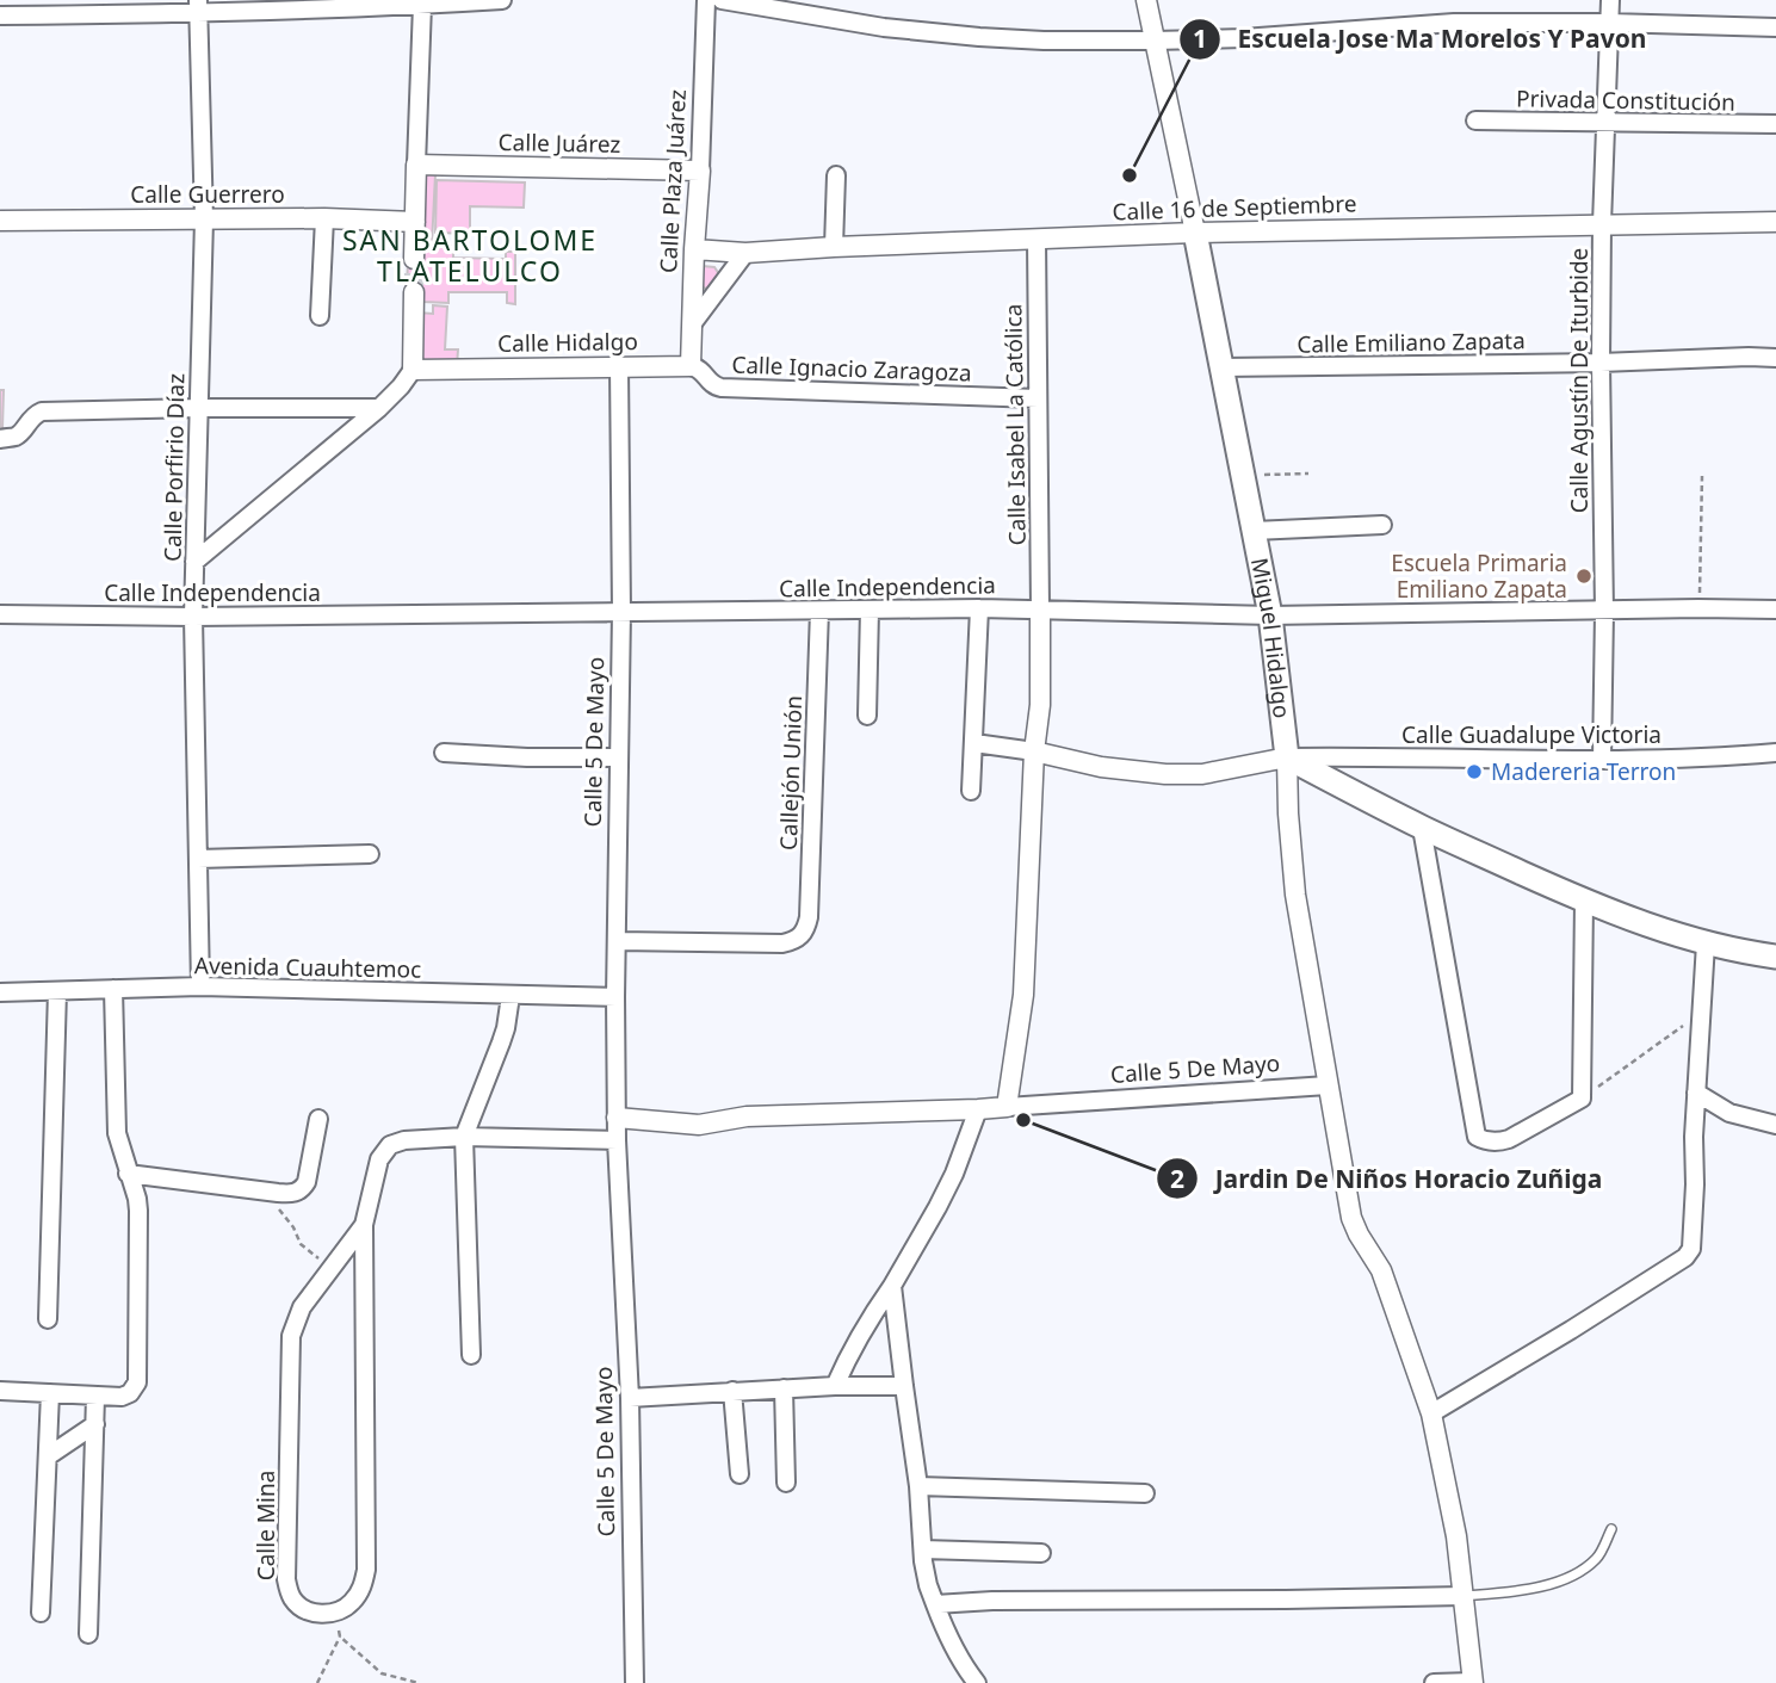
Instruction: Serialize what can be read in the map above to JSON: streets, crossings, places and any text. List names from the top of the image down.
{
  "streets": {
    "main road": ["Miguel Hidalgo"],
    "street": [
      "Privada Constitución",
      "Calle Juárez",
      "Calle Plaza Juárez",
      "Calle Guerrero",
      "Calle 16 de Septiembre",
      "Calle Hidalgo",
      "Calle Emiliano Zapata",
      "Calle Ignacio Zaragoza",
      "Calle Agustín De Iturbide",
      "Calle Isabel La Católica",
      "Calle Porfirio Díaz",
      "Calle Independencia",
      "Calle Guadalupe Victoria",
      "Calle 5 De Mayo",
      "Callejón Unión",
      "Avenida Cuauhtemoc",
      "Calle Mina"
    ]
  },
  "crossings": [
    ["Privada Constitución", "Calle Agustín De Iturbide"],
    ["Calle Juárez", "Calle Plaza Juárez"],
    ["Calle Plaza Juárez", "Calle 16 de Septiembre"],
    ["Calle Plaza Juárez", "Calle Hidalgo"],
    ["Calle Plaza Juárez", "Calle Ignacio Zaragoza"],
    ["Calle Guerrero", "Calle Porfirio Díaz"],
    ["Calle 16 de Septiembre", "Calle Agustín De Iturbide"],
    ["Calle 16 de Septiembre", "Calle Isabel La Católica"],
    ["Calle 16 de Septiembre", "Miguel Hidalgo"],
    ["Calle Hidalgo", "Calle Ignacio Zaragoza"],
    ["Calle Hidalgo", "Calle 5 De Mayo"],
    ["Calle Emiliano Zapata", "Calle Agustín De Iturbide"],
    ["Calle Emiliano Zapata", "Miguel Hidalgo"],
    ["Calle Ignacio Zaragoza", "Calle Isabel La Católica"],
    ["Calle Agustín De Iturbide", "Calle Independencia"],
    ["Calle Agustín De Iturbide", "Calle Guadalupe Victoria"],
    ["Calle Isabel La Católica", "Calle Independencia"],
    ["Calle Porfirio Díaz", "Calle Independencia"],
    ["Calle Porfirio Díaz", "Avenida Cuauhtemoc"],
    ["Calle Independencia", "Miguel Hidalgo"],
    ["Calle Independencia", "Calle 5 De Mayo"],
    ["Calle Independencia", "Callejón Unión"],
    ["Miguel Hidalgo", "Calle Guadalupe Victoria"],
    ["Calle 5 De Mayo", "Callejón Unión"],
    ["Calle 5 De Mayo", "Avenida Cuauhtemoc"]
  ],
  "districts": ["SAN BARTOLOME TLATELULCO"],
  "places": [
    "Escuela Jose Ma Morelos Y Pavon",
    "Escuela Primaria Emiliano Zapata",
    "Madereria Terron",
    "Jardin De Niños Horacio Zuñiga"
  ]
}
